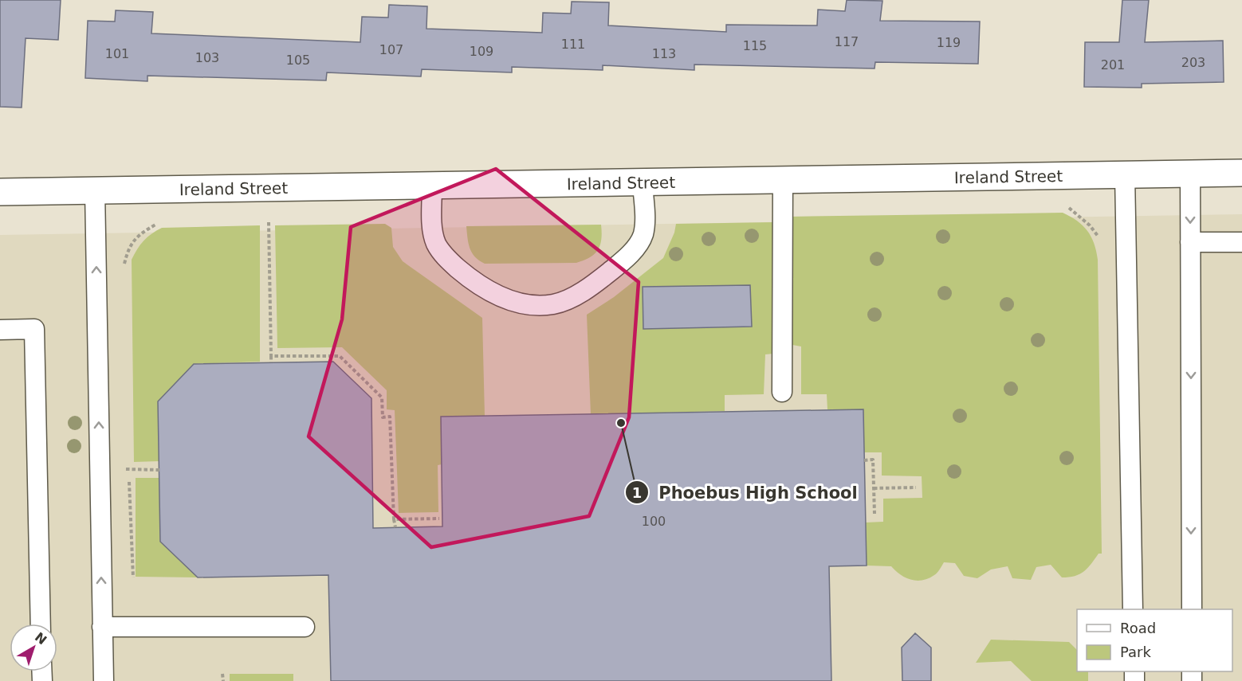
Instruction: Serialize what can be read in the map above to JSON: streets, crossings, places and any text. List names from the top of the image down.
{
  "streets": {
    "street": ["Ireland Street"]
  },
  "places": ["Phoebus High School"],
  "house_numbers": [
    "117",
    "119",
    "111",
    "115",
    "107",
    "109",
    "101",
    "113",
    "103",
    "105",
    "203",
    "201",
    "100"
  ],
  "legend": ["Road", "Park"],
  "north": "top right"
}
